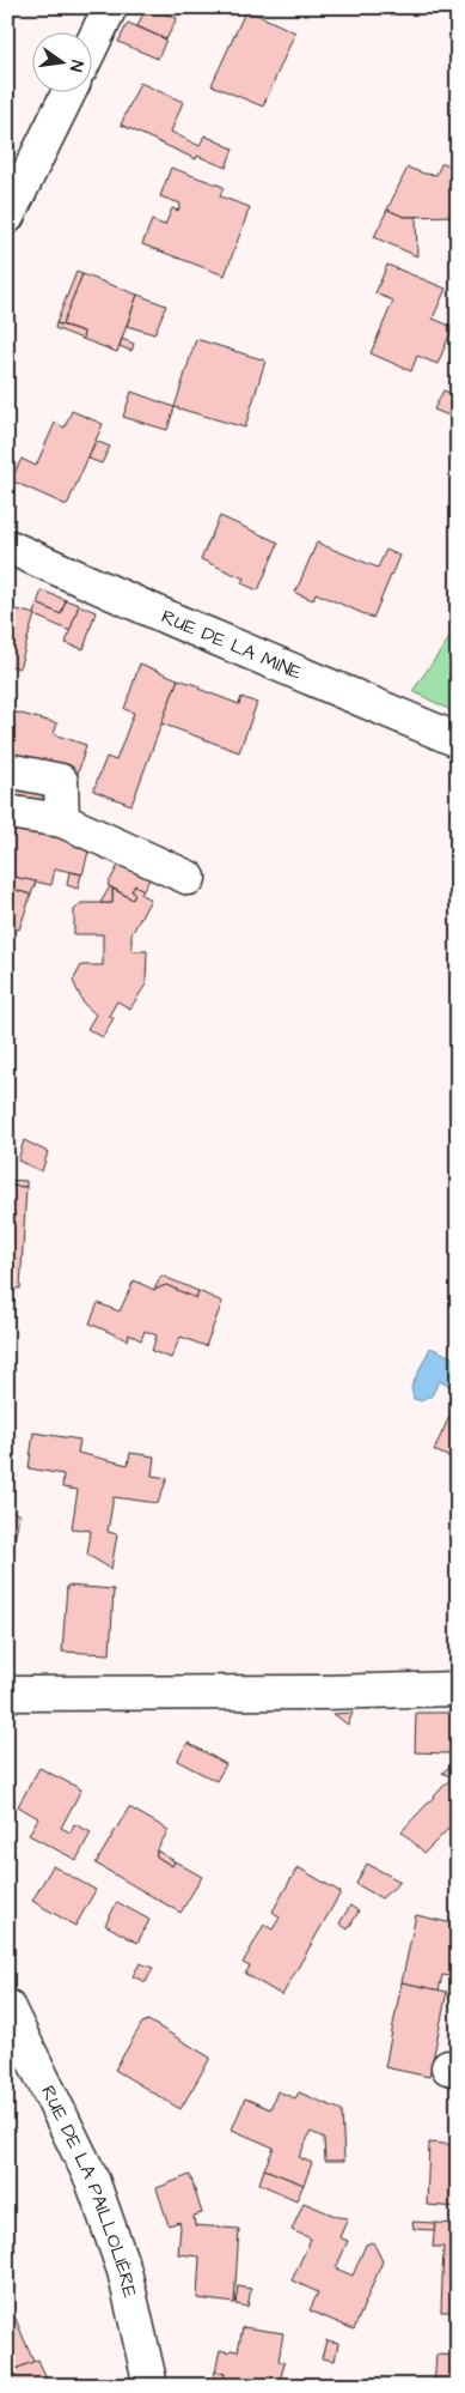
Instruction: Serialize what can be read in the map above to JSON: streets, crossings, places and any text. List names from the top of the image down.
{
  "streets": {
    "street": ["RUE DE LA MINE", "RUE DE LA PAILLOLIÈRE"]
  },
  "north": "right"
}
